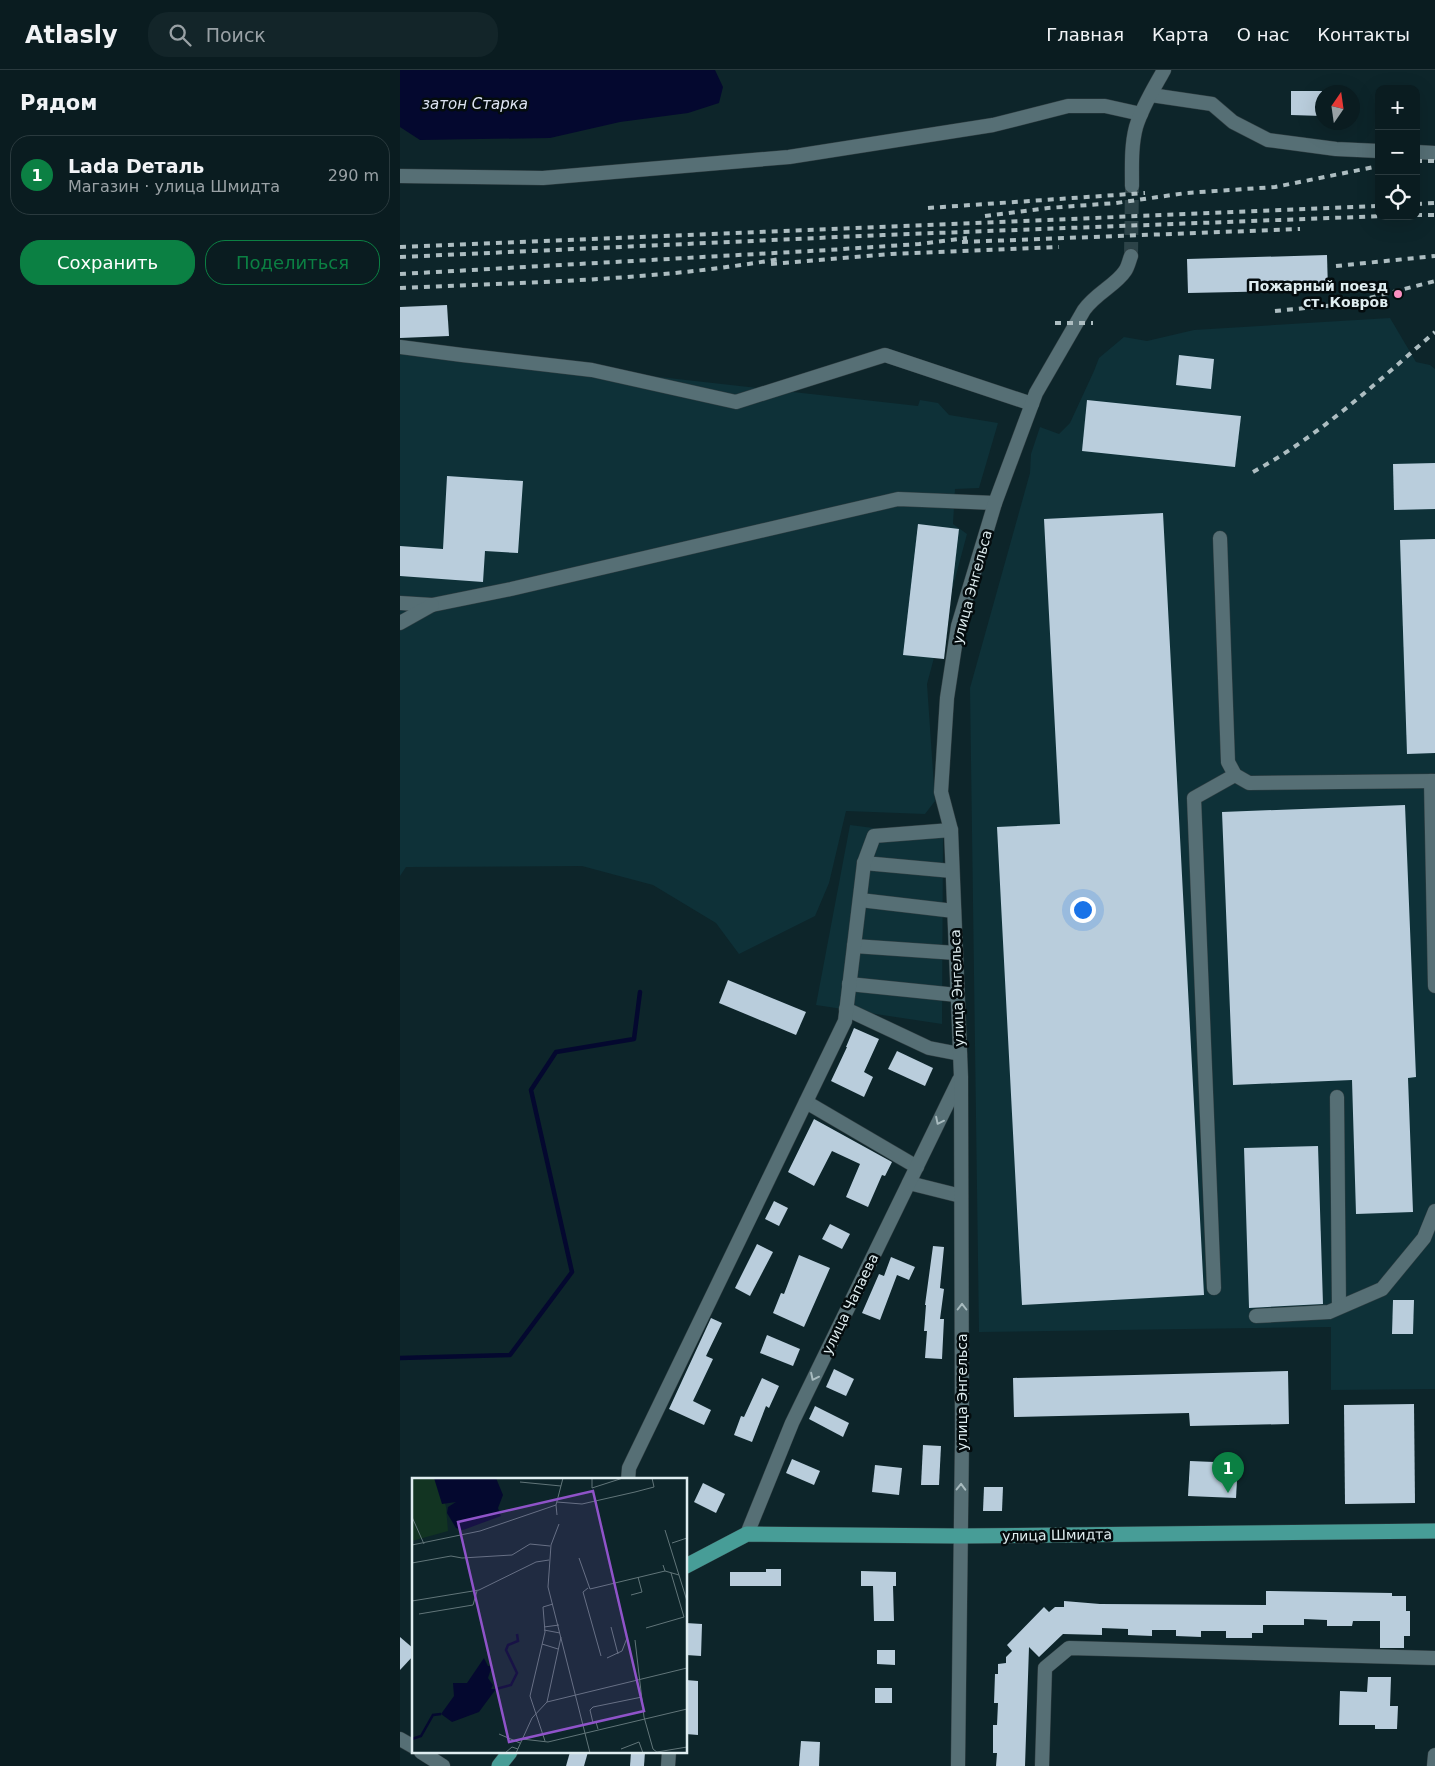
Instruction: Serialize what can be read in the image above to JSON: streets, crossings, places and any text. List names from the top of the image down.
{
  "streets": {
    "main road": ["улица Шмидта"],
    "street": ["улица Энгельса", "улица Чапаева"]
  },
  "crossings": [
    ["улица Энгельса", "улица Чапаева"],
    ["улица Энгельса", "улица Шмидта"],
    ["улица Чапаева", "улица Шмидта"]
  ],
  "one_way": ["улица Чапаева"],
  "water": ["затон Старка"],
  "places": ["Пожарный поезд ст. Ковров"],
  "north": "top",
  "page": {
    "header": "Atlasly",
    "search": "Поиск",
    "nav": [
      "Главная",
      "Карта",
      "О нас",
      "Контакты"
    ],
    "heading": "Рядом",
    "map_buttons": ["+", "−"],
    "list": [
      {
        "mark": "1",
        "name": "Lada Dеталь",
        "note": "Магазин · улица Шмидта",
        "value": "290 m"
      }
    ],
    "buttons": ["Сохранить", "Поделиться"],
    "pins": "1"
  }
}
